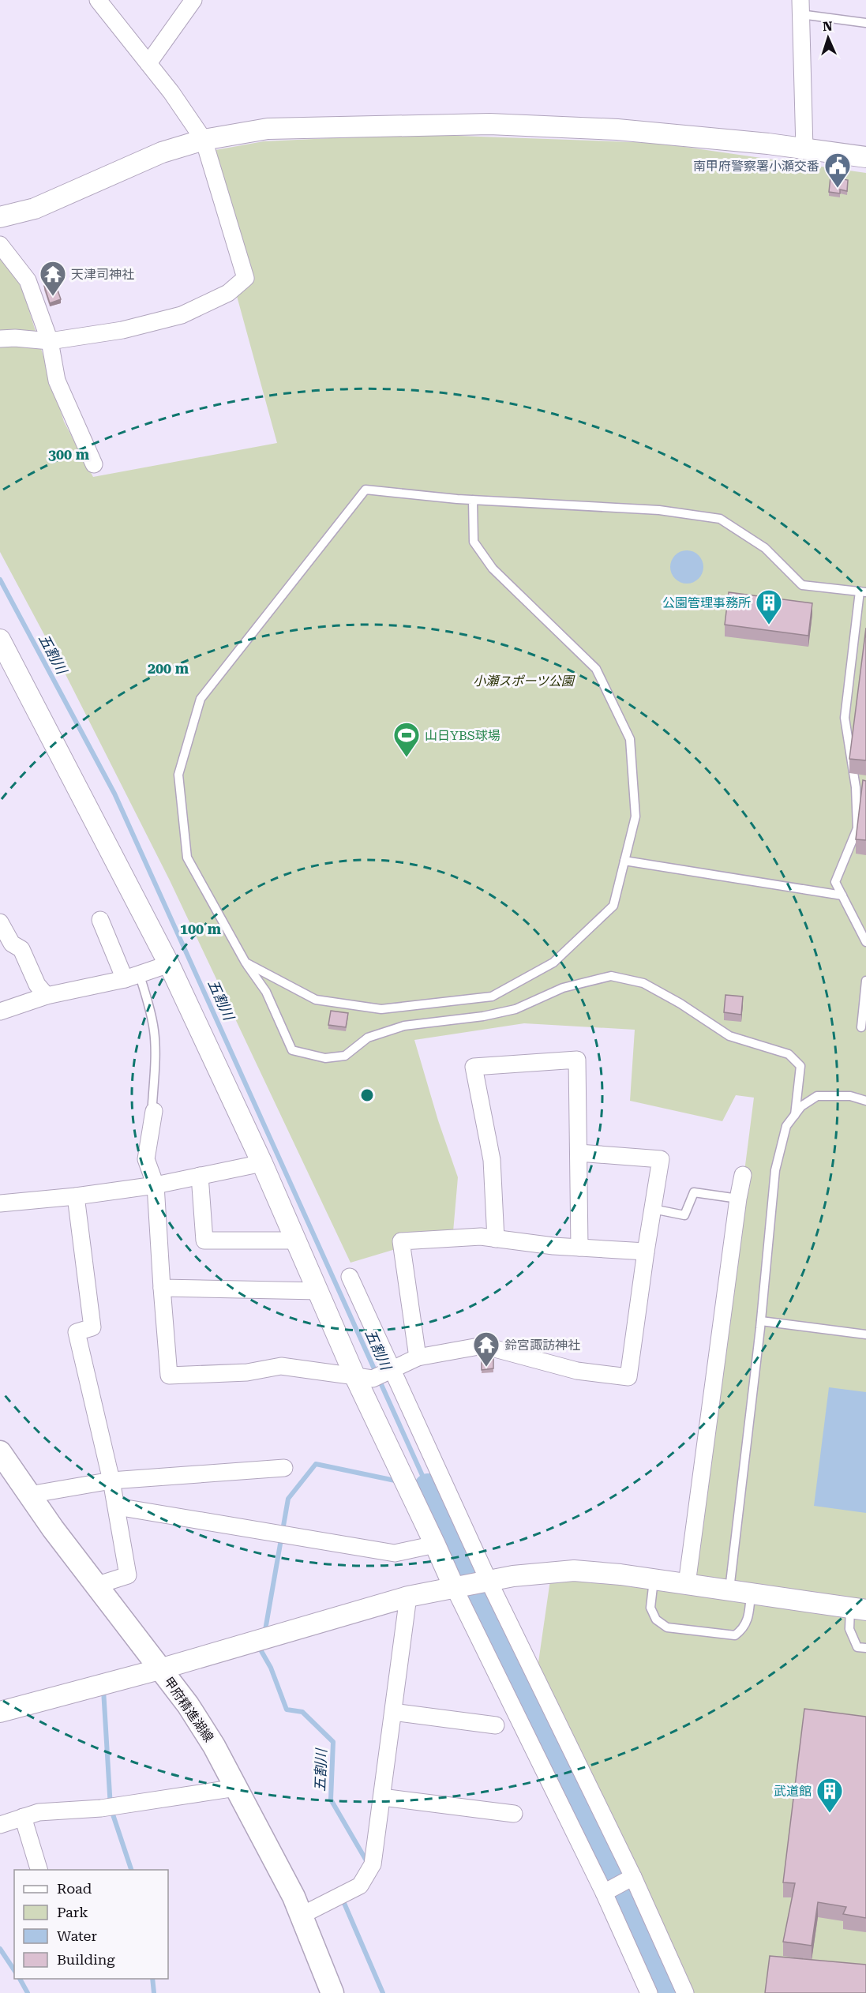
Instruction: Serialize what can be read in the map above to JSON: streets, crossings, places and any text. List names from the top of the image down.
{
  "streets": {
    "main road": ["甲府精進湖線"]
  },
  "water": ["五割川"],
  "parks": ["小瀬スポーツ公園"],
  "places": {
    "public building": ["南甲府警察署小瀬交番"],
    "temple": ["天津司神社", "鈴宮諏訪神社"],
    "building": ["公園管理事務所", "武道館"],
    "sports": ["山日YBS球場"]
  },
  "legend": [
    "Road",
    "Park",
    "Water",
    "Building"
  ],
  "north": "top",
  "rings": ["300 m", "200 m", "100 m"]
}
